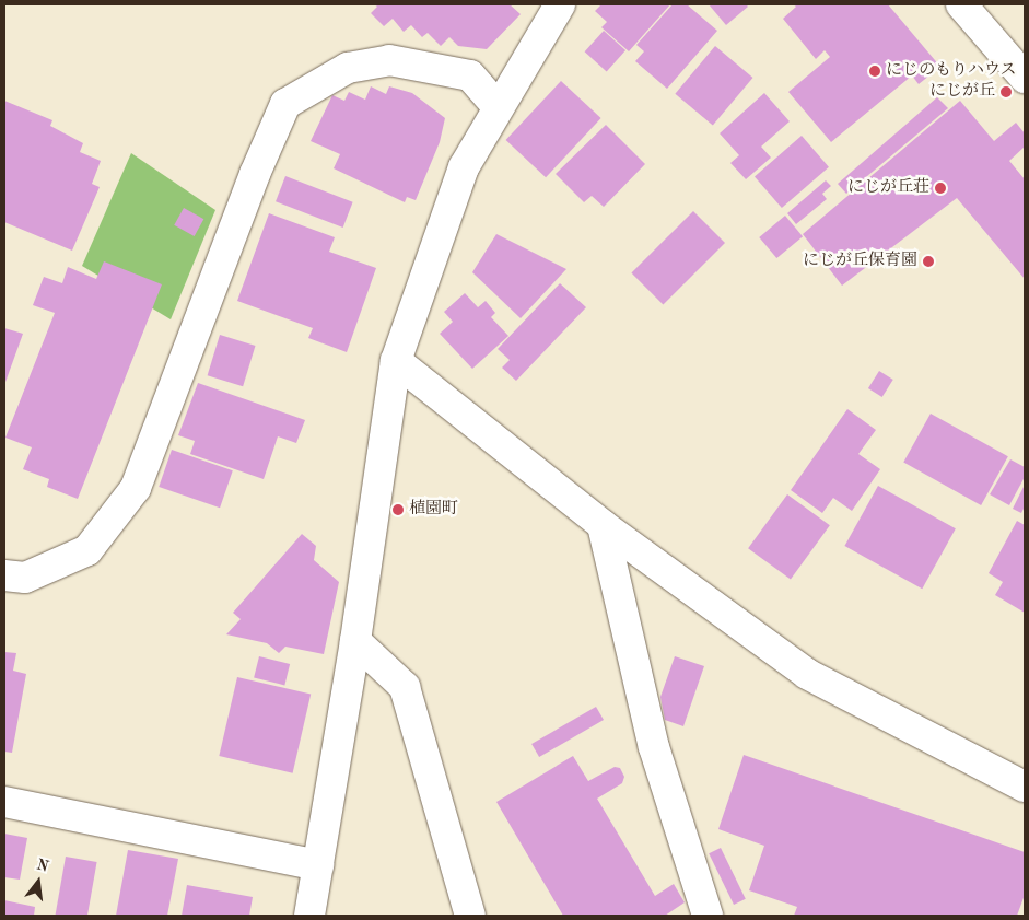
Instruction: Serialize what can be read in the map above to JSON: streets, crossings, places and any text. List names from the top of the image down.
{
  "places": [
    "にじのもりハウス",
    "にじが丘",
    "にじが丘荘",
    "にじが丘保育園",
    "植園町"
  ],
  "north": "top"
}
